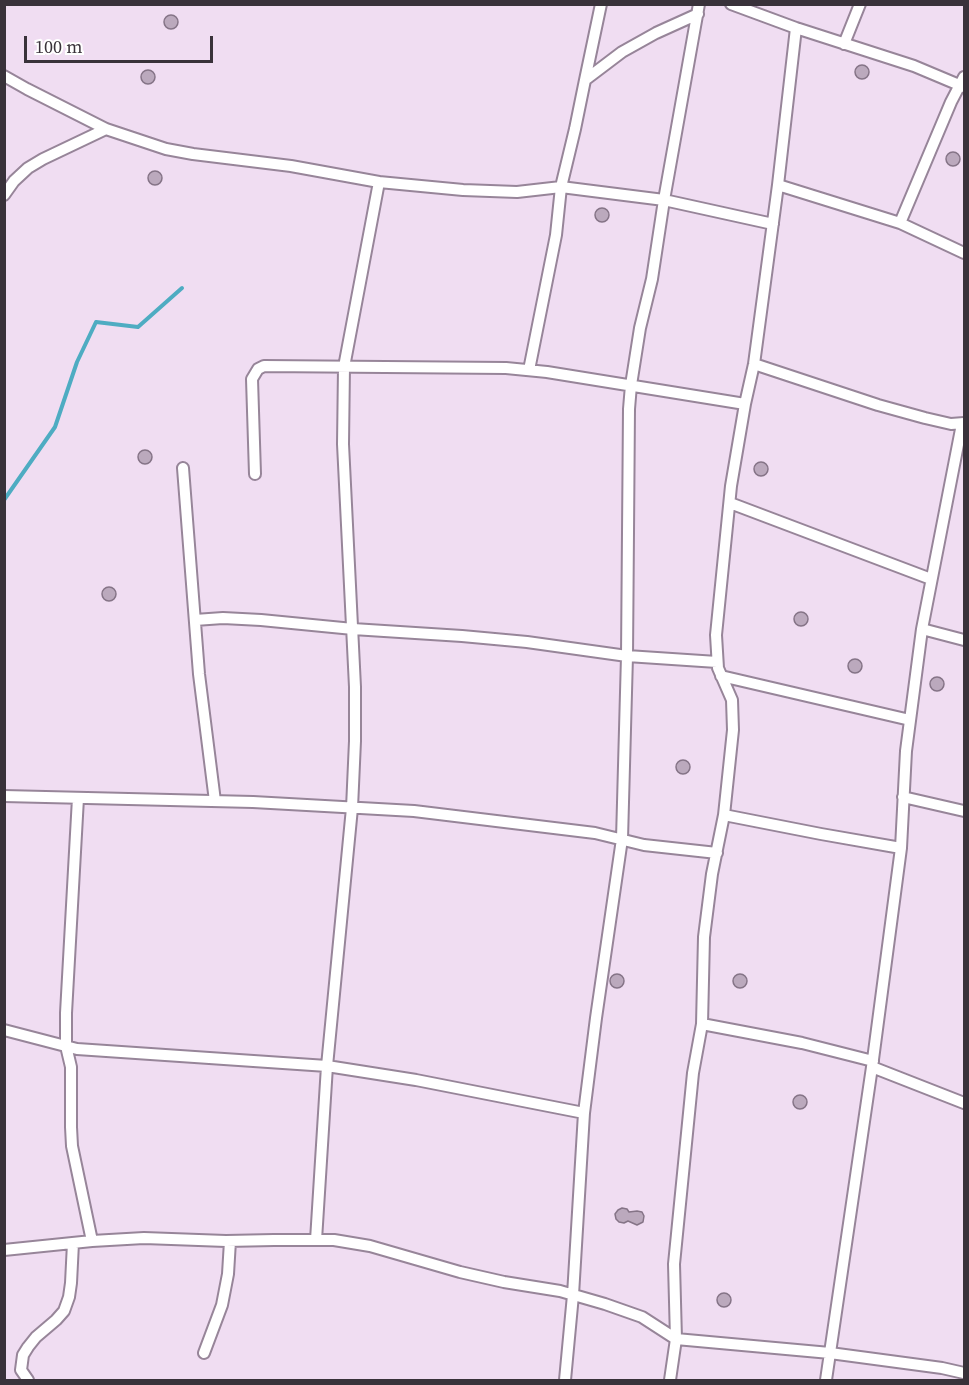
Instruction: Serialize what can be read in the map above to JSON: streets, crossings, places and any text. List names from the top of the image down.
{
  "scale_bar": "100 m"
}
